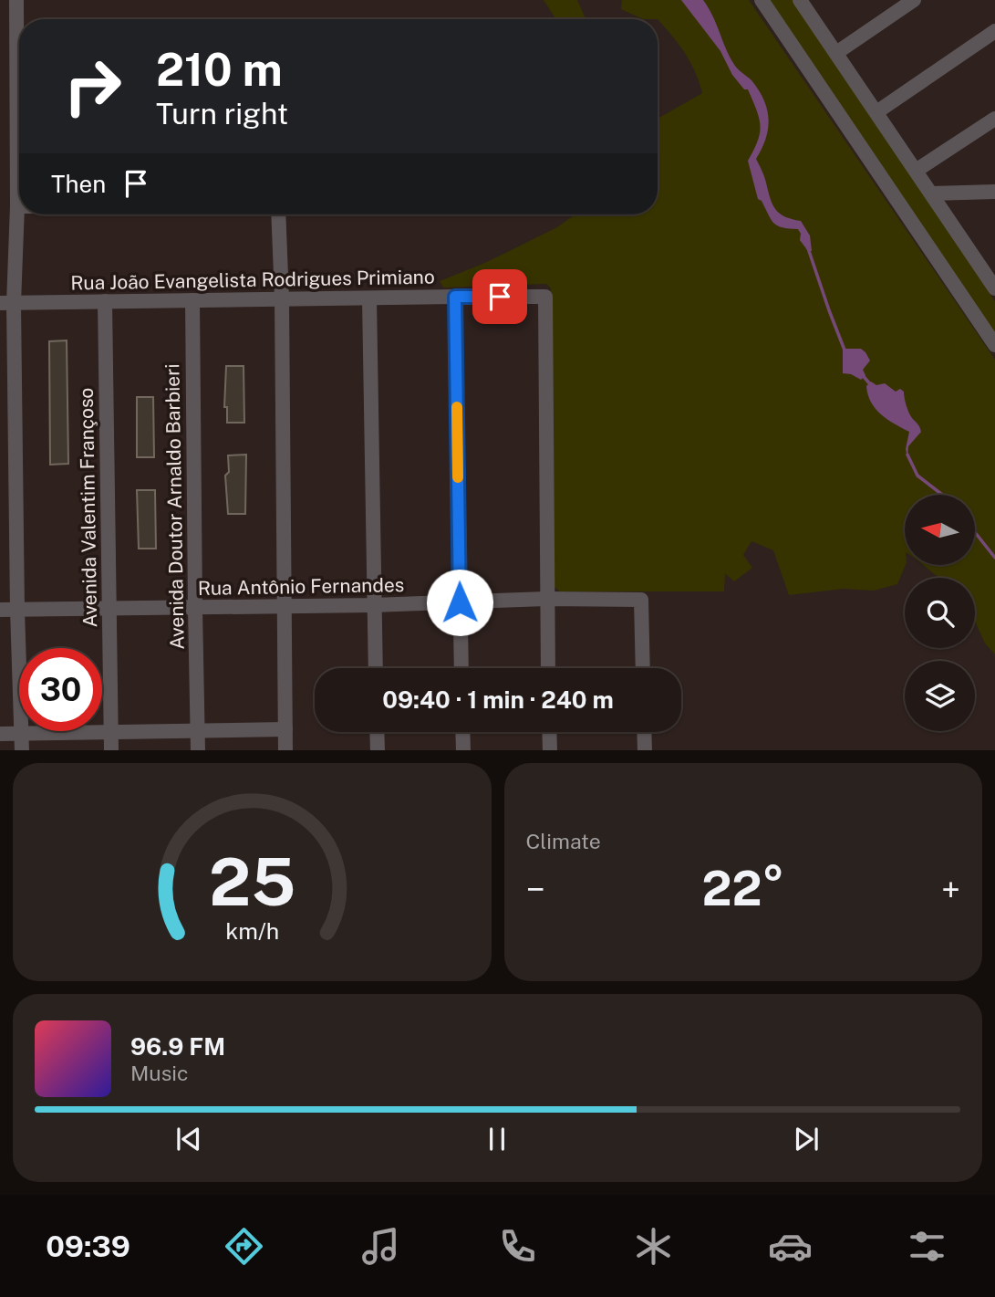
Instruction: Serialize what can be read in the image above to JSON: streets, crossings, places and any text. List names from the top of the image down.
{
  "streets": {
    "street": [
      "Rua João Evangelista Rodrigues Primiano",
      "Avenida Doutor Arnaldo Barbieri",
      "Avenida Valentim Françoso",
      "Rua Antônio Fernandes"
    ]
  },
  "crossings": [
    ["Rua João Evangelista Rodrigues Primiano", "Avenida Doutor Arnaldo Barbieri"],
    ["Rua João Evangelista Rodrigues Primiano", "Avenida Valentim Françoso"],
    ["Rua João Evangelista Rodrigues Primiano", "Rua Antônio Fernandes"],
    ["Avenida Doutor Arnaldo Barbieri", "Rua Antônio Fernandes"],
    ["Avenida Valentim Françoso", "Rua Antônio Fernandes"]
  ],
  "north": "left",
  "page": {
    "turn": ["210 m", "Turn right"],
    "then": "Then",
    "limit": "30",
    "trip": "09:40 · 1 min · 240 m",
    "tile": "Climate",
    "heat": ["−", "22°", "+"],
    "song": ["96.9 FM", "Music"],
    "tabs": "09:39",
    "gauge": ["25", "km/h"]
  }
}
